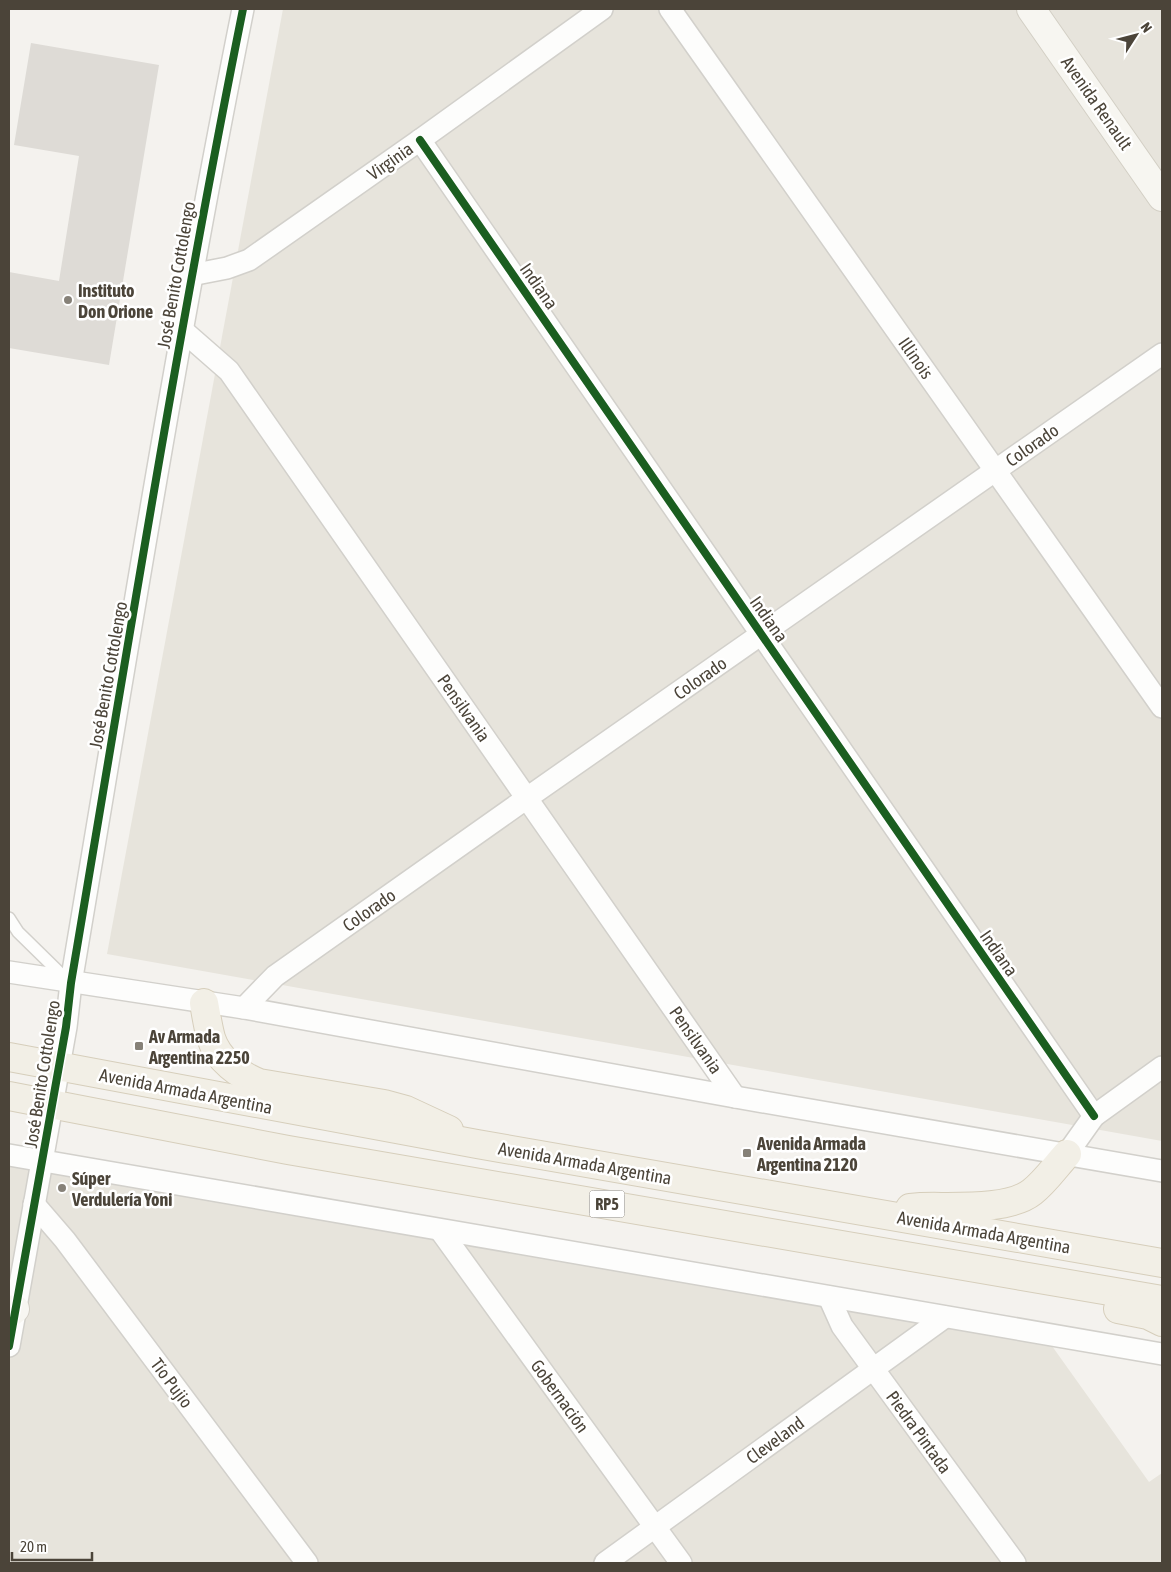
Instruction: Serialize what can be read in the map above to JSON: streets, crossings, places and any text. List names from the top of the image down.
{
  "streets": {
    "main road": ["Avenida Armada Argentina", "RP5"],
    "street": [
      "Avenida Renault",
      "Virginia",
      "José Benito Cottolengo",
      "Indiana",
      "Illinois",
      "Colorado",
      "Pensilvania",
      "Tío Pujio",
      "Gobernación",
      "Piedra Pintada",
      "Cleveland"
    ]
  },
  "crossings": [
    ["Virginia", "José Benito Cottolengo"],
    ["Virginia", "Indiana"],
    ["José Benito Cottolengo", "Pensilvania"],
    ["José Benito Cottolengo", "Avenida Armada Argentina"],
    ["José Benito Cottolengo", "Tío Pujio"],
    ["Indiana", "Colorado"],
    ["Illinois", "Colorado"],
    ["Colorado", "Pensilvania"],
    ["Gobernación", "Cleveland"],
    ["Piedra Pintada", "Cleveland"]
  ],
  "places": {
    "other": ["Instituto Don Orione", "Súper Verdulería Yoni"],
    "transit": ["Av Armada Argentina 2250", "Avenida Armada Argentina 2120"]
  },
  "scale_bar": "20 m",
  "north": "top right"
}
